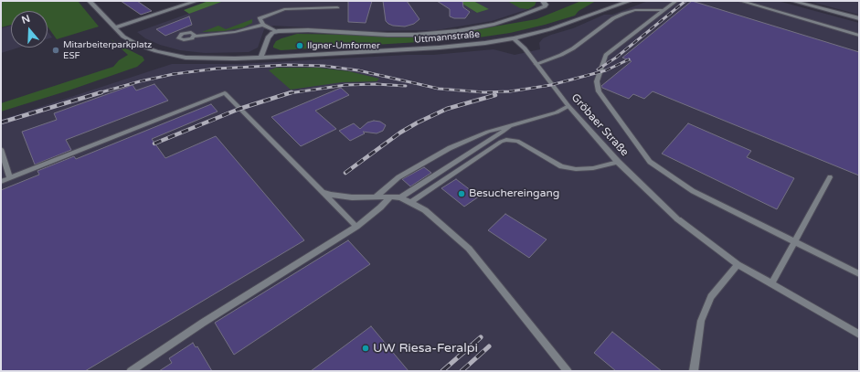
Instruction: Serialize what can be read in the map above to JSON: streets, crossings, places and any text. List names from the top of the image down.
{
  "streets": {
    "street": ["Uttmannstraße", "Gröbaer Straße"]
  },
  "crossings": [
    ["Uttmannstraße", "Gröbaer Straße"]
  ],
  "places": [
    "Ilgner-Umformer",
    "Mitarbeiterparkplatz ESF",
    "Besuchereingang",
    "UW Riesa-Feralpi"
  ],
  "north": "top"
}
